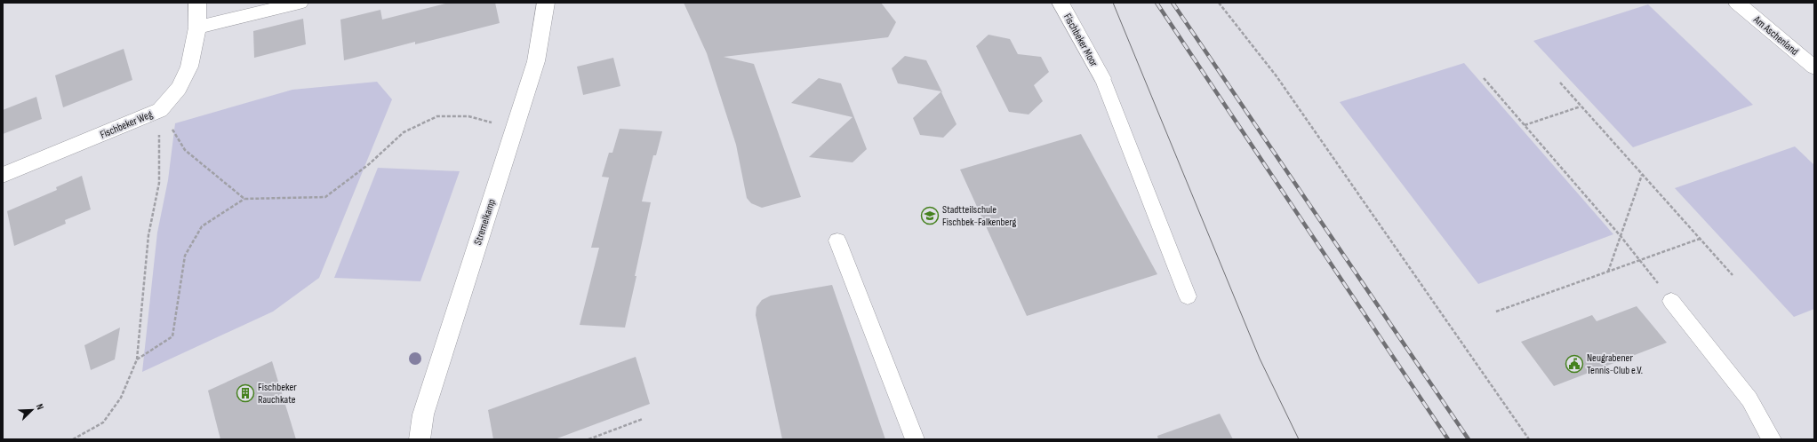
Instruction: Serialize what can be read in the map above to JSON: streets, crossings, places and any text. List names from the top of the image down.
{
  "streets": {
    "street": [
      "Am Aschenland",
      "Fischbeker Moor",
      "Fischbeker Weg",
      "Stremelkamp"
    ]
  },
  "places": {
    "school or university": ["Stadtteilschule Fischbek-Falkenberg"],
    "public building": ["Neugrabener Tennis-Club e.V."],
    "building": ["Fischbeker Rauchkate"]
  },
  "north": "top right"
}
